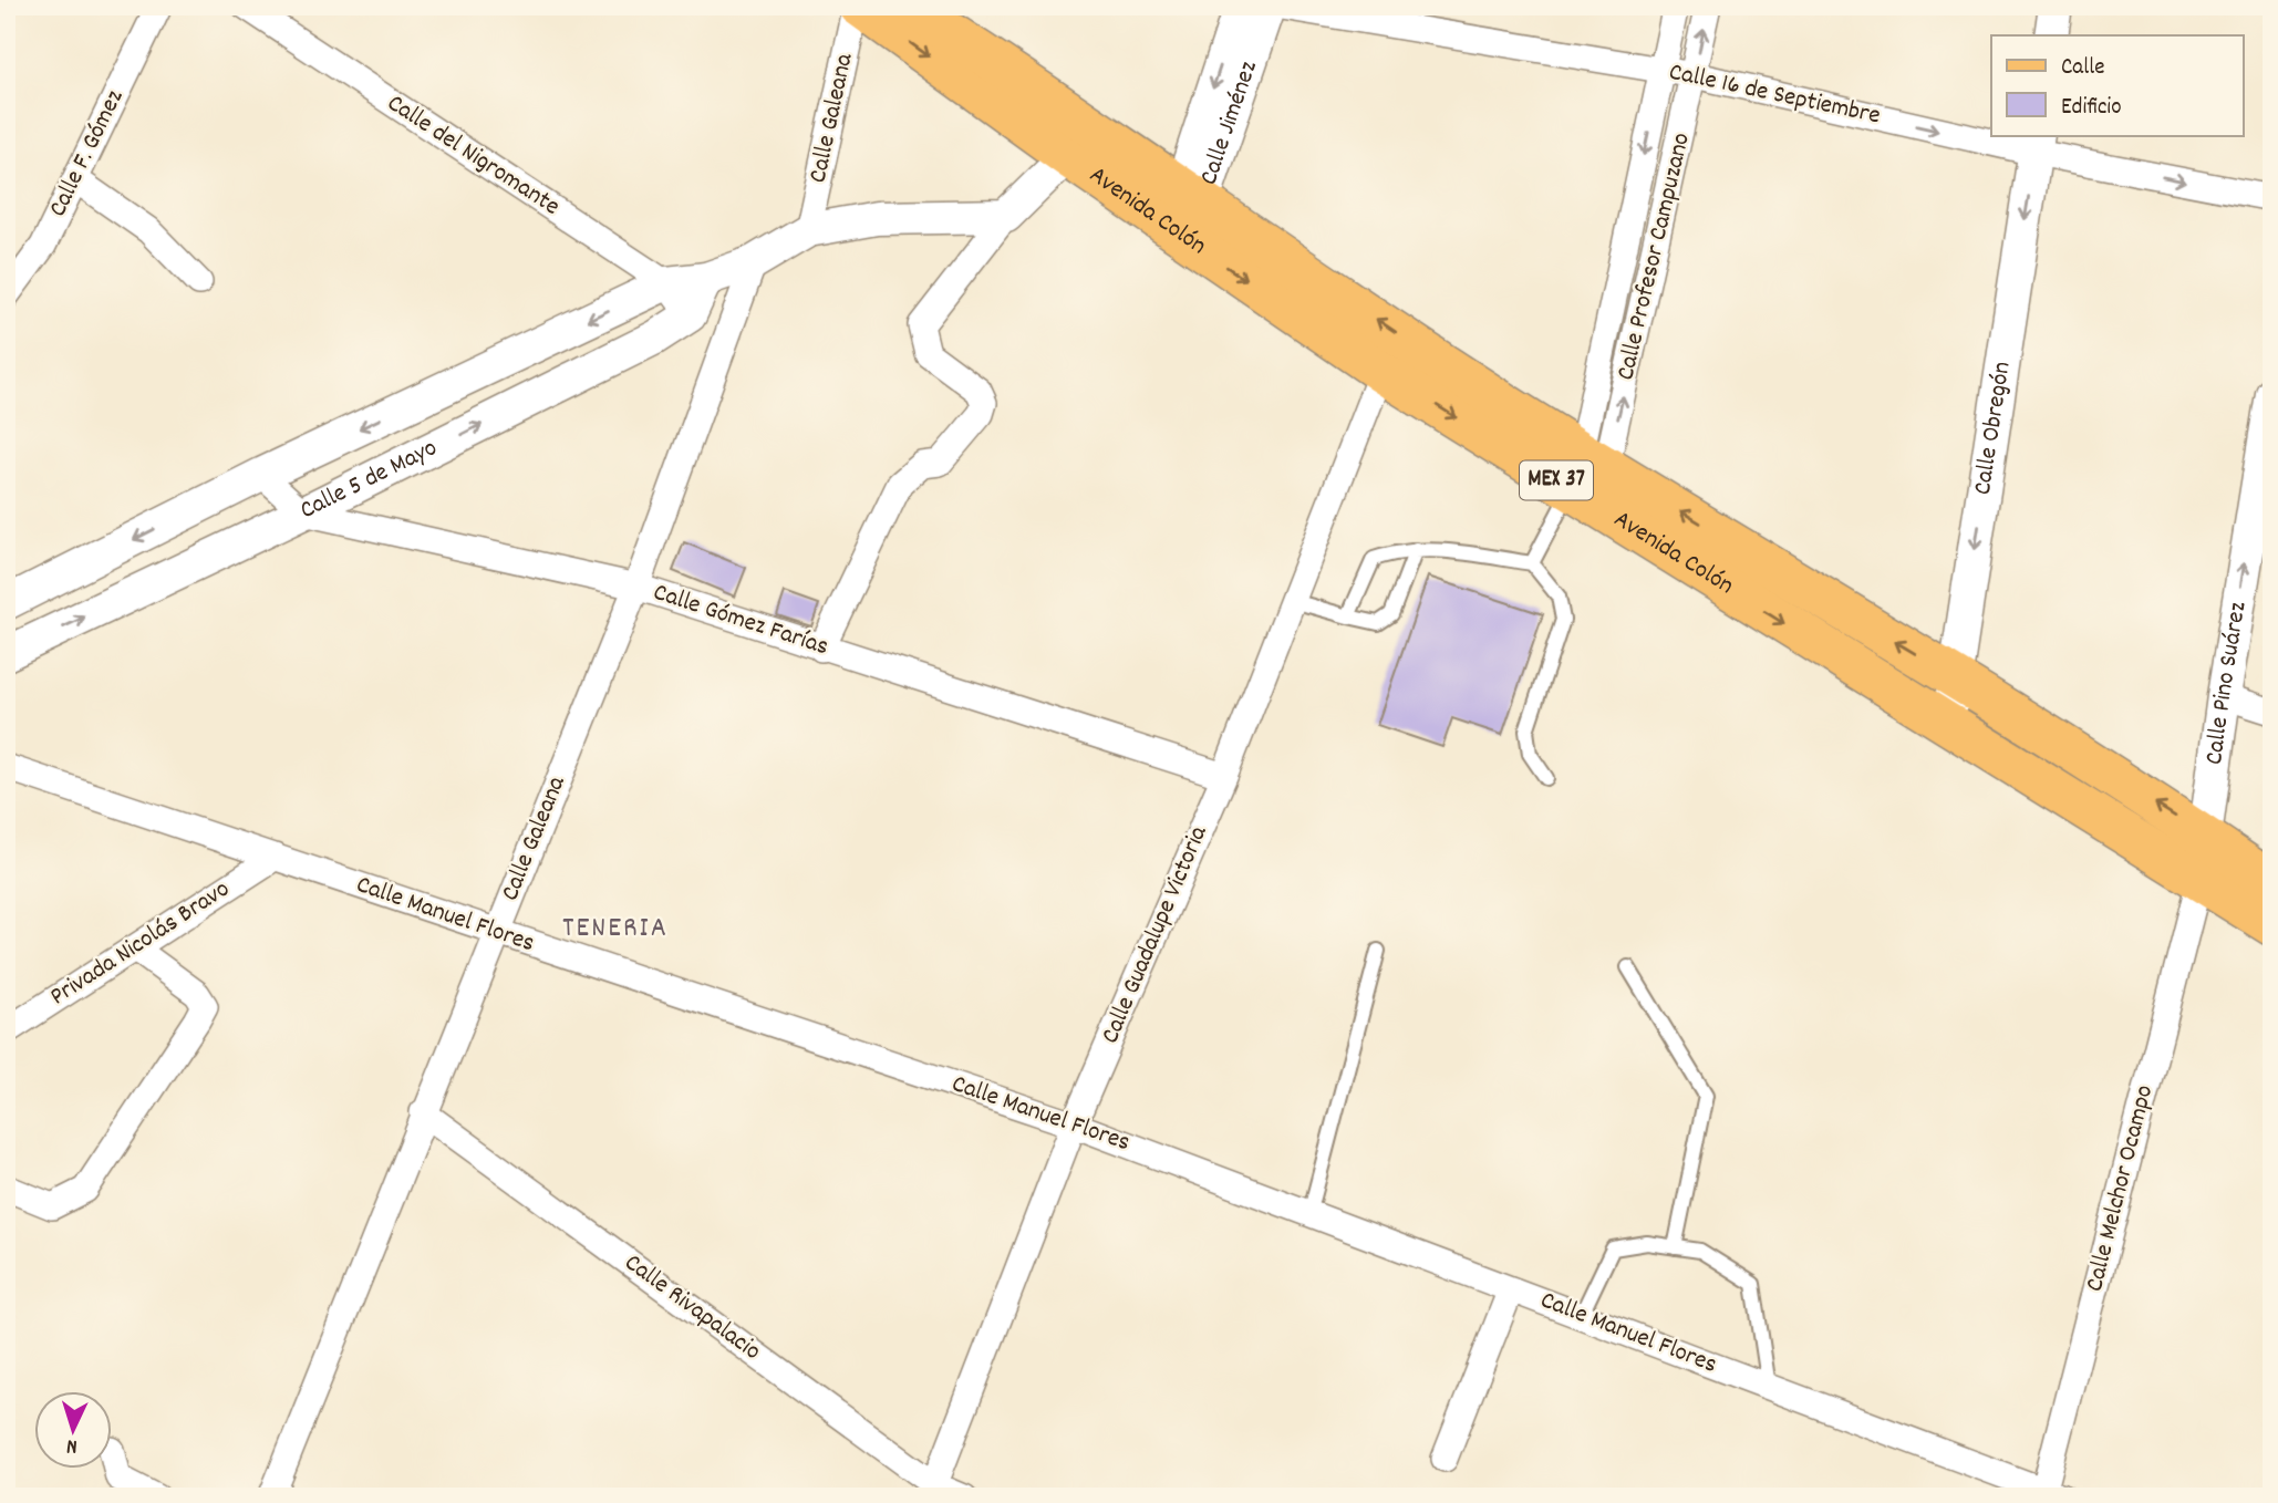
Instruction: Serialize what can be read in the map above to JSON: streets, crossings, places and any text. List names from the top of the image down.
{
  "streets": {
    "main road": ["Avenida Colón", "MEX 37"],
    "street": [
      "Calle 16 de Septiembre",
      "Calle Galeana",
      "Calle Jiménez",
      "Calle F. Gómez",
      "Calle del Nigromante",
      "Calle Profesor Campuzano",
      "Calle Obregón",
      "Calle 5 de Mayo",
      "Calle Gómez Farías",
      "Calle Pino Suárez",
      "Calle Manuel Flores",
      "Calle Guadalupe Victoria",
      "Privada Nicolás Bravo",
      "Calle Melchor Ocampo",
      "Calle Rivapalacio"
    ]
  },
  "crossings": [
    ["Calle 16 de Septiembre", "Calle Jiménez"],
    ["Calle 16 de Septiembre", "Calle Profesor Campuzano"],
    ["Calle 16 de Septiembre", "Calle Obregón"],
    ["Calle Galeana", "Avenida Colón"],
    ["Calle Galeana", "Calle 5 de Mayo"],
    ["Calle Galeana", "Calle Gómez Farías"],
    ["Calle Galeana", "Calle Manuel Flores"],
    ["Calle Galeana", "Calle Rivapalacio"],
    ["Calle Jiménez", "Avenida Colón"],
    ["Calle del Nigromante", "Calle 5 de Mayo"],
    ["Avenida Colón", "Calle Profesor Campuzano"],
    ["Avenida Colón", "Calle Obregón"],
    ["Avenida Colón", "Calle Pino Suárez"],
    ["Avenida Colón", "Calle Guadalupe Victoria"],
    ["Avenida Colón", "Calle Melchor Ocampo"],
    ["Calle 5 de Mayo", "Calle Gómez Farías"],
    ["Calle Gómez Farías", "Calle Guadalupe Victoria"],
    ["Calle Manuel Flores", "Calle Guadalupe Victoria"],
    ["Calle Manuel Flores", "Privada Nicolás Bravo"],
    ["Calle Manuel Flores", "Calle Melchor Ocampo"],
    ["Calle Guadalupe Victoria", "Calle Rivapalacio"]
  ],
  "one_way": ["Calle 16 de Septiembre", "Calle Obregón", "Calle Pino Suárez"],
  "districts": ["TENERIA"],
  "legend": ["Calle", "Edificio"],
  "north": "bottom"
}
